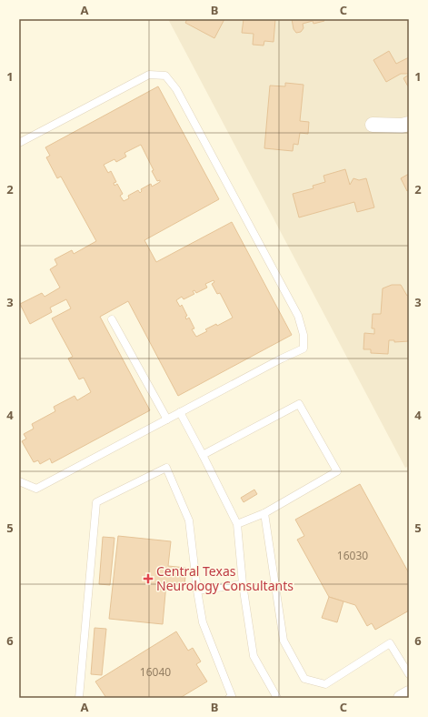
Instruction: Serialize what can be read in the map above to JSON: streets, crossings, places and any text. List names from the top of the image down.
{
  "places": {
    "health": ["Central Texas Neurology Consultants"]
  },
  "house_numbers": ["16030", "16040"],
  "grid": {
    "columns": ["A", "B", "C"],
    "rows": [
      "1",
      "2",
      "3",
      "4",
      "5",
      "6"
    ]
  }
}
